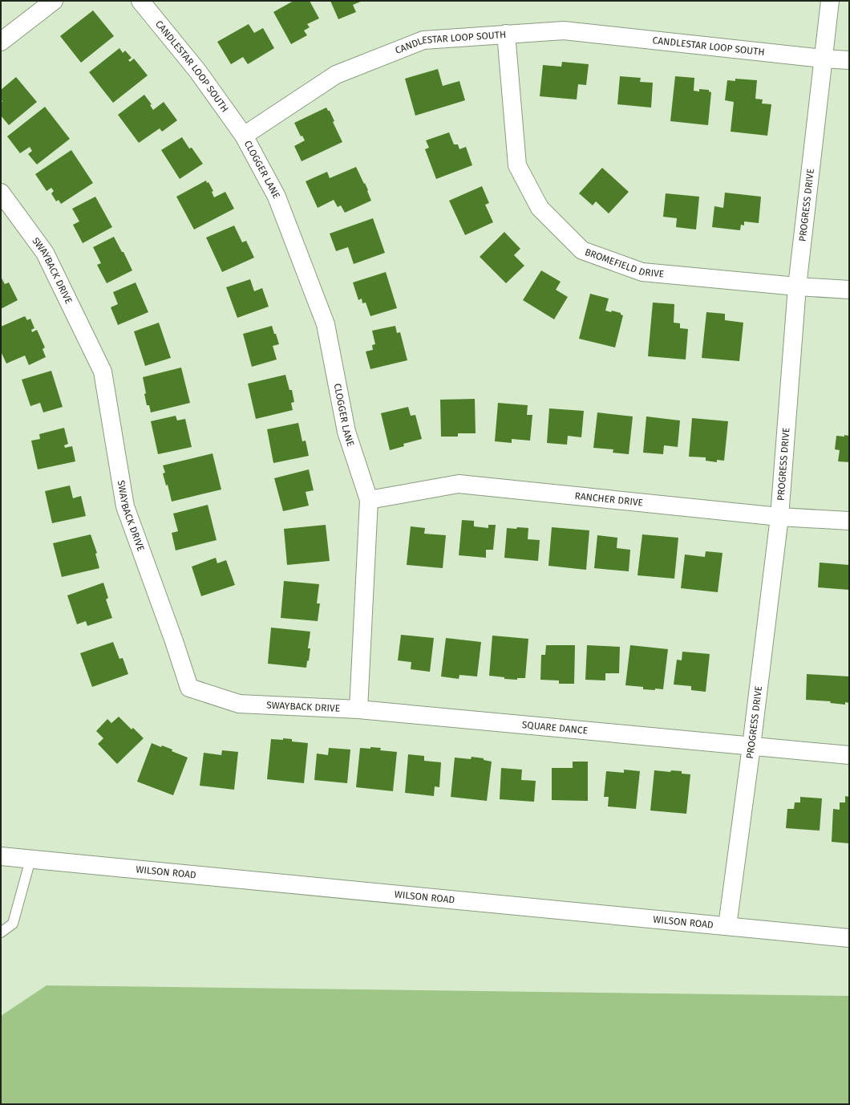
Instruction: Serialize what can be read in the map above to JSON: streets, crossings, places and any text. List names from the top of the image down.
{
  "streets": {
    "street": [
      "CANDLESTAR LOOP SOUTH",
      "CLOGGER LANE",
      "PROGRESS DRIVE",
      "BROMEFIELD DRIVE",
      "SWAYBACK DRIVE",
      "RANCHER DRIVE",
      "SQUARE DANCE",
      "WILSON ROAD"
    ]
  },
  "crossings": [
    ["CANDLESTAR LOOP SOUTH", "CLOGGER LANE"],
    ["CANDLESTAR LOOP SOUTH", "PROGRESS DRIVE"],
    ["CANDLESTAR LOOP SOUTH", "BROMEFIELD DRIVE"],
    ["CLOGGER LANE", "SWAYBACK DRIVE"],
    ["CLOGGER LANE", "RANCHER DRIVE"],
    ["CLOGGER LANE", "SQUARE DANCE"],
    ["PROGRESS DRIVE", "BROMEFIELD DRIVE"],
    ["PROGRESS DRIVE", "RANCHER DRIVE"],
    ["PROGRESS DRIVE", "SQUARE DANCE"],
    ["PROGRESS DRIVE", "WILSON ROAD"],
    ["SWAYBACK DRIVE", "SQUARE DANCE"]
  ]
}
